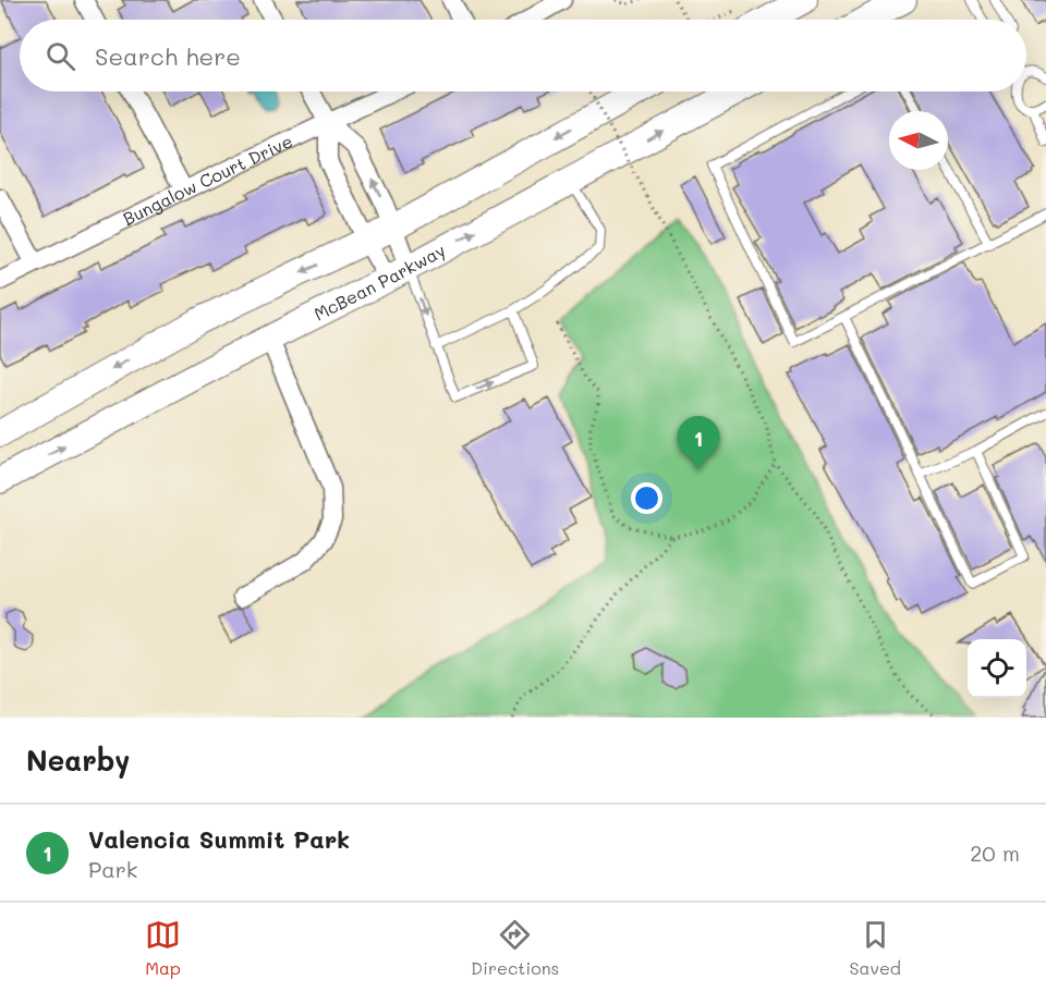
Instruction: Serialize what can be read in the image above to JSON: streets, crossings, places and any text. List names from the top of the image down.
{
  "streets": {
    "main road": ["McBean Parkway"],
    "street": ["Bungalow Court Drive"]
  },
  "north": "left",
  "page": {
    "search": "Search here",
    "pins": "1",
    "heading": "Nearby",
    "list": [
      {
        "mark": "1",
        "name": "Valencia Summit Park",
        "note": "Park",
        "value": "20 m"
      }
    ],
    "nav": ["Map", "Directions", "Saved"]
  }
}
